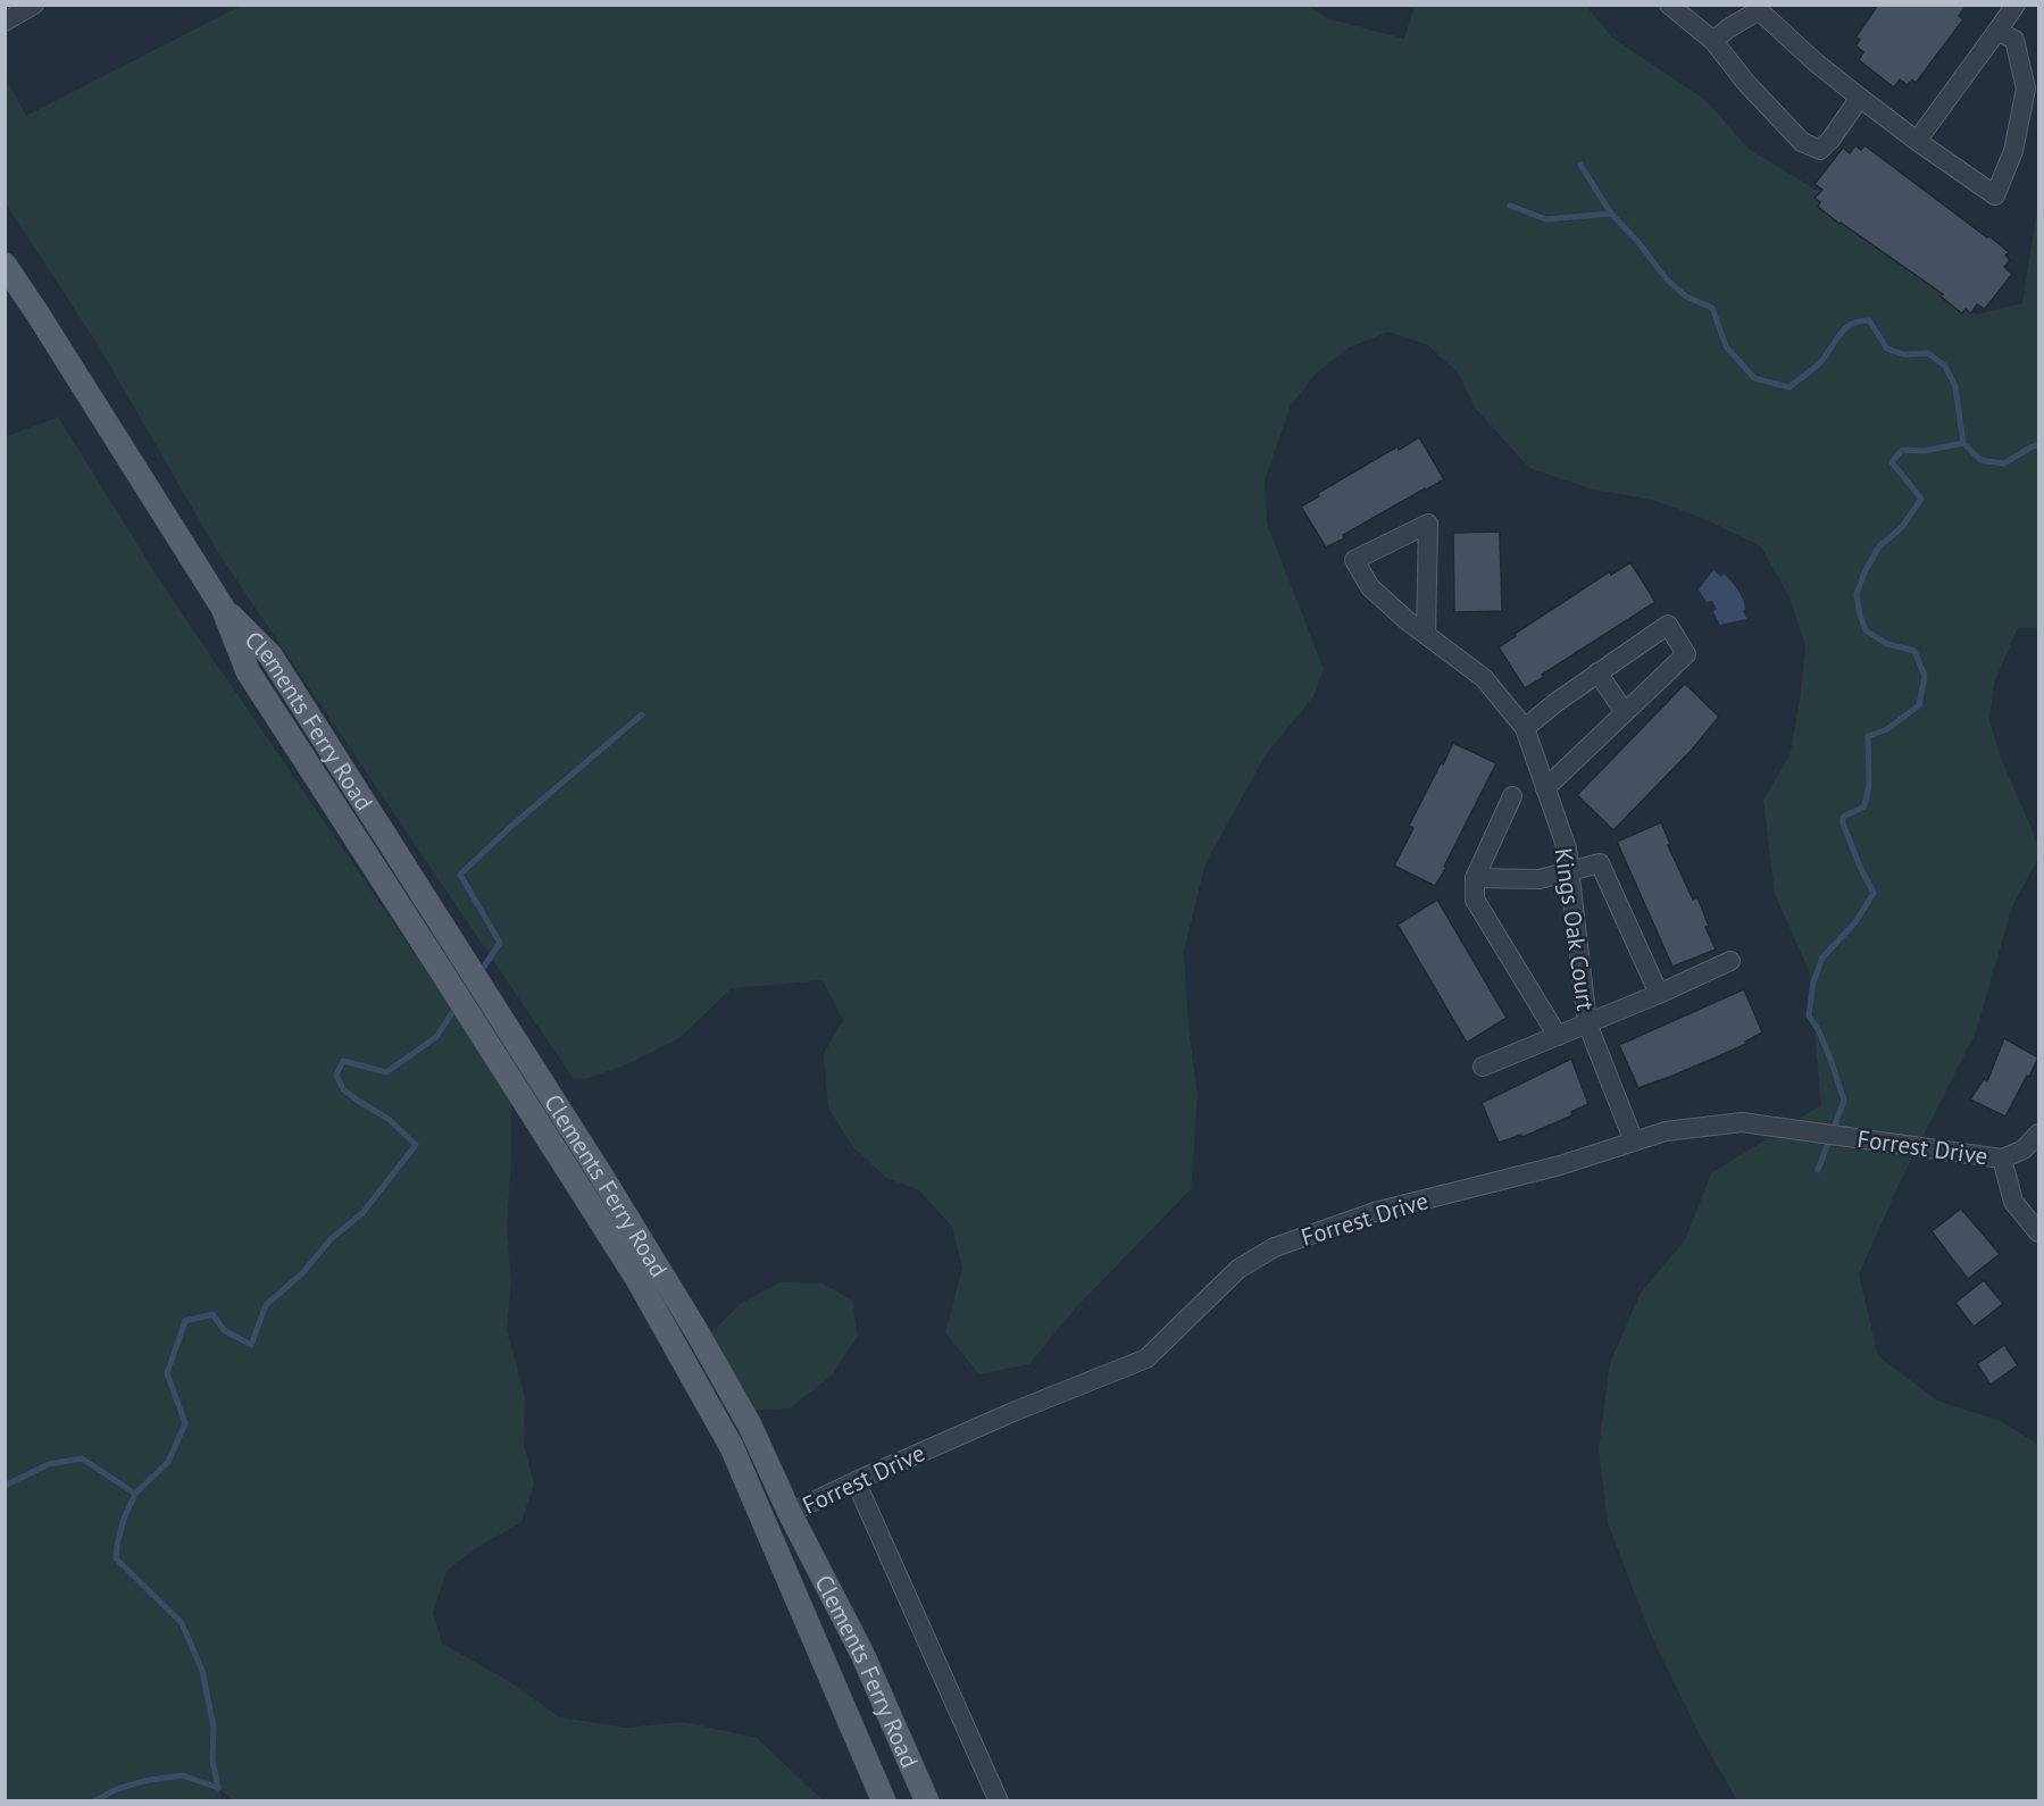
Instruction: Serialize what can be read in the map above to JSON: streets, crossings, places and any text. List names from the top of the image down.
{
  "streets": {
    "main road": ["Clements Ferry Road"],
    "street": ["Kings Oak Court", "Forrest Drive"]
  },
  "crossings": [
    ["Clements Ferry Road", "Forrest Drive"],
    ["Kings Oak Court", "Forrest Drive"]
  ]
}
